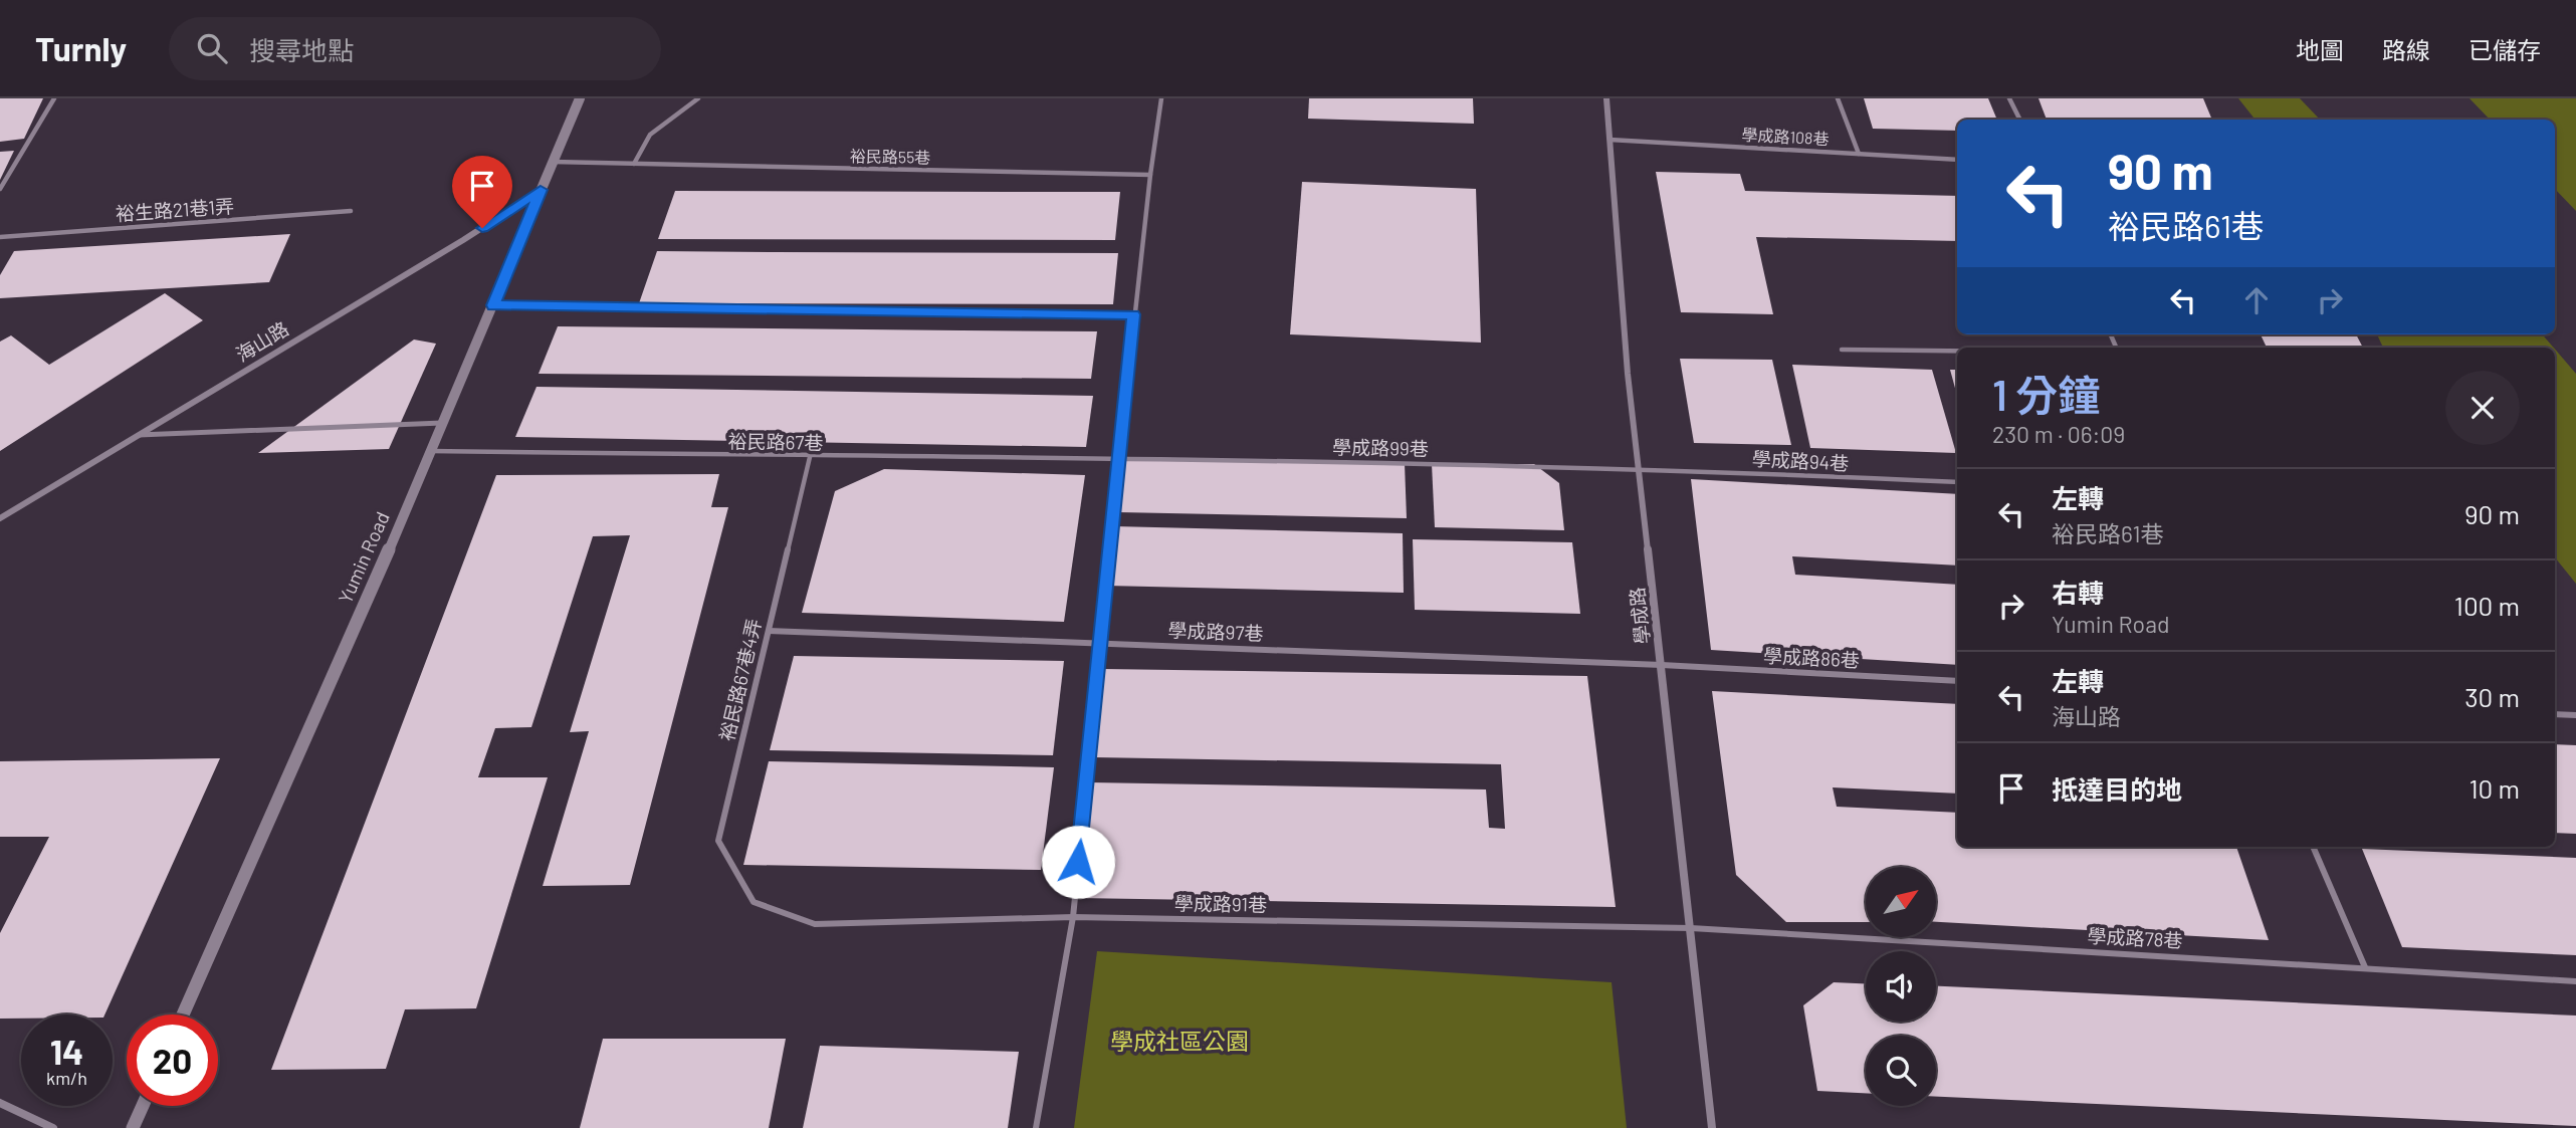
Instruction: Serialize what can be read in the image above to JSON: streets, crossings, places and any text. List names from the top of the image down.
{
  "streets": {
    "street": ["海山路", "Yumin Road", "學成路"],
    "lane": [
      "學成路108巷",
      "裕民路55巷",
      "裕生路21巷1弄",
      "裕民路67巷",
      "學成路99巷",
      "學成路94巷",
      "學成路97巷",
      "學成路86巷",
      "裕民路67巷4弄",
      "學成路91巷",
      "學成路78巷"
    ]
  },
  "crossings": [
    ["學成路108巷", "學成路"],
    ["裕民路55巷", "Yumin Road"],
    ["海山路", "Yumin Road"],
    ["裕民路67巷", "學成路99巷"],
    ["裕民路67巷", "Yumin Road"],
    ["裕民路67巷", "裕民路67巷4弄"],
    ["學成路99巷", "學成路94巷"],
    ["學成路99巷", "學成路"],
    ["學成路94巷", "學成路"],
    ["學成路", "學成路97巷"],
    ["學成路", "學成路86巷"],
    ["學成路", "學成路91巷"],
    ["學成路", "學成路78巷"],
    ["學成路97巷", "學成路86巷"],
    ["學成路97巷", "裕民路67巷4弄"],
    ["裕民路67巷4弄", "學成路91巷"],
    ["學成路91巷", "學成路78巷"]
  ],
  "parks": ["學成社區公園"],
  "north": "top right",
  "page": {
    "header": "Turnly",
    "search": "搜尋地點",
    "nav": ["地圖", "路線", "已儲存"],
    "turn": ["90 m", "裕民路61巷"],
    "heading": ["1 分鐘", "230 m · 06:09"],
    "list": [
      {
        "name": "左轉",
        "note": "裕民路61巷",
        "value": "90 m"
      },
      {
        "name": "右轉",
        "note": "Yumin Road",
        "value": "100 m"
      },
      {
        "name": "左轉",
        "note": "海山路",
        "value": "30 m"
      },
      {
        "name": "抵達目的地",
        "value": "10 m"
      }
    ],
    "speed": "14 km/h",
    "limit": "20"
  }
}
